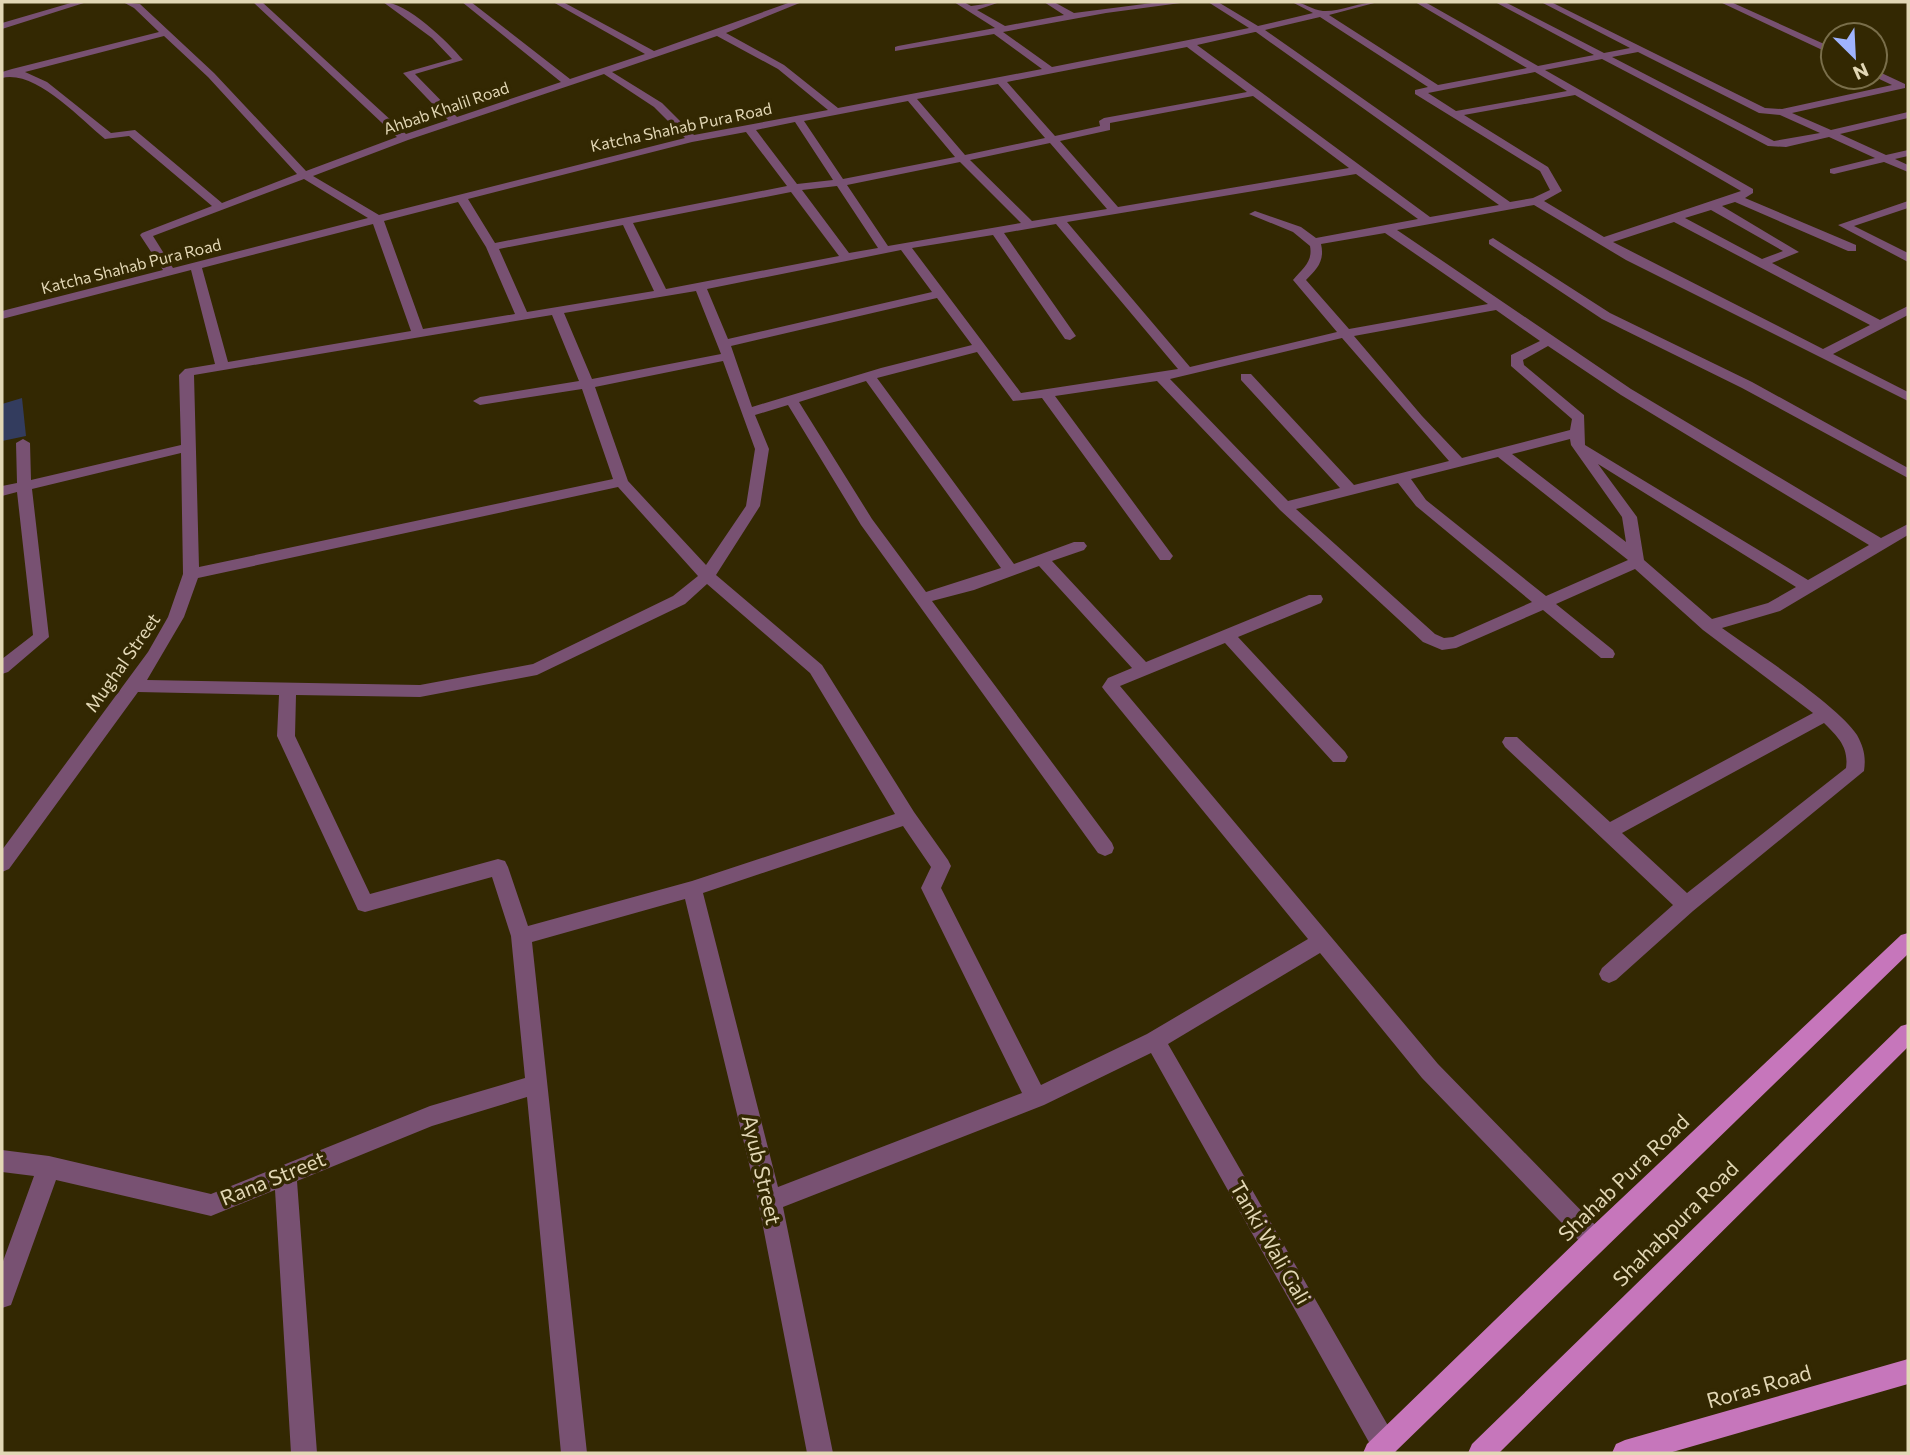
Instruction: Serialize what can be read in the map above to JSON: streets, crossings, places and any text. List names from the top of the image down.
{
  "streets": {
    "main road": ["Shahab Pura Road", "Shahabpura Road", "Roras Road"],
    "street": [
      "Ahbab Khalil Road",
      "Katcha Shahab Pura Road",
      "Mughal Street",
      "Ayub Street",
      "Rana Street",
      "Tanki Wali Gali"
    ]
  },
  "crossings": [
    ["Ahbab Khalil Road", "Katcha Shahab Pura Road"],
    ["Shahab Pura Road", "Tanki Wali Gali"]
  ],
  "north": "bottom right"
}
